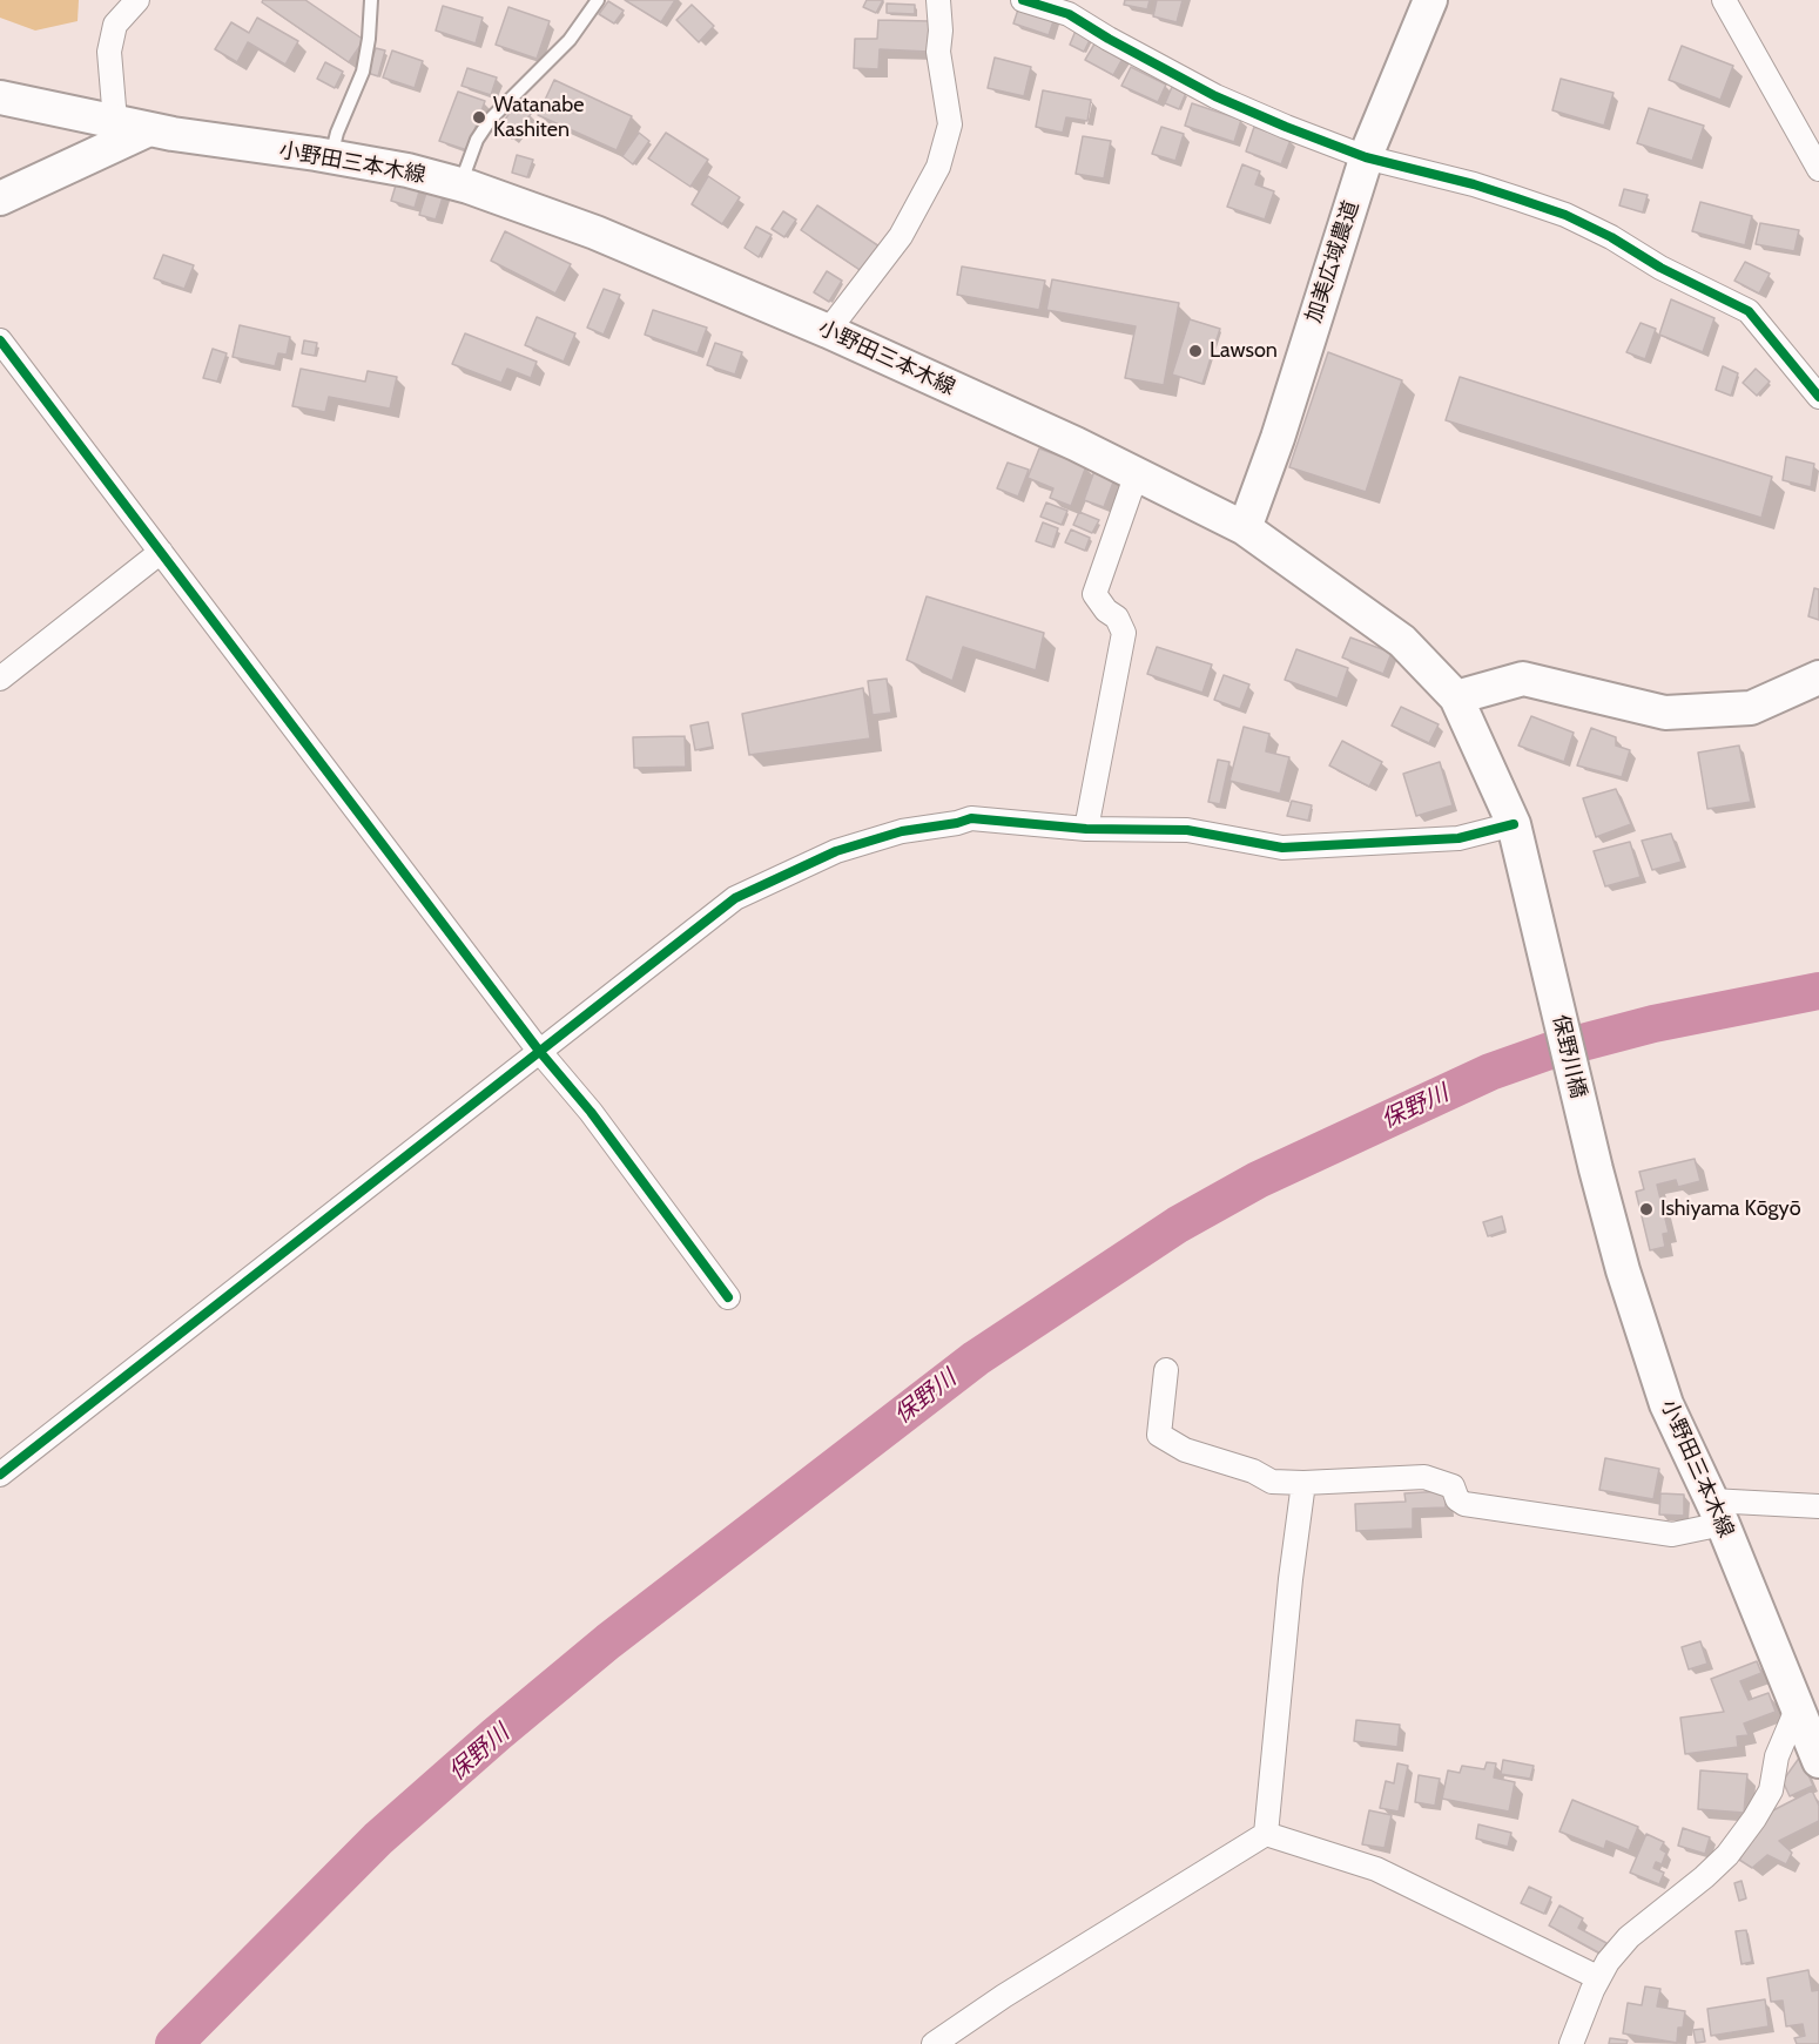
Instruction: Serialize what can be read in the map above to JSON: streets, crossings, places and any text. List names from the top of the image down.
{
  "streets": {
    "main road": ["小野田三本木線", "加美広域農道", "保野川橋"]
  },
  "crossings": [
    ["小野田三本木線", "加美広域農道"],
    ["小野田三本木線", "保野川橋"]
  ],
  "water": ["保野川"],
  "places": ["Watanabe Kashiten", "Lawson", "Ishiyama Kōgyō"]
}
